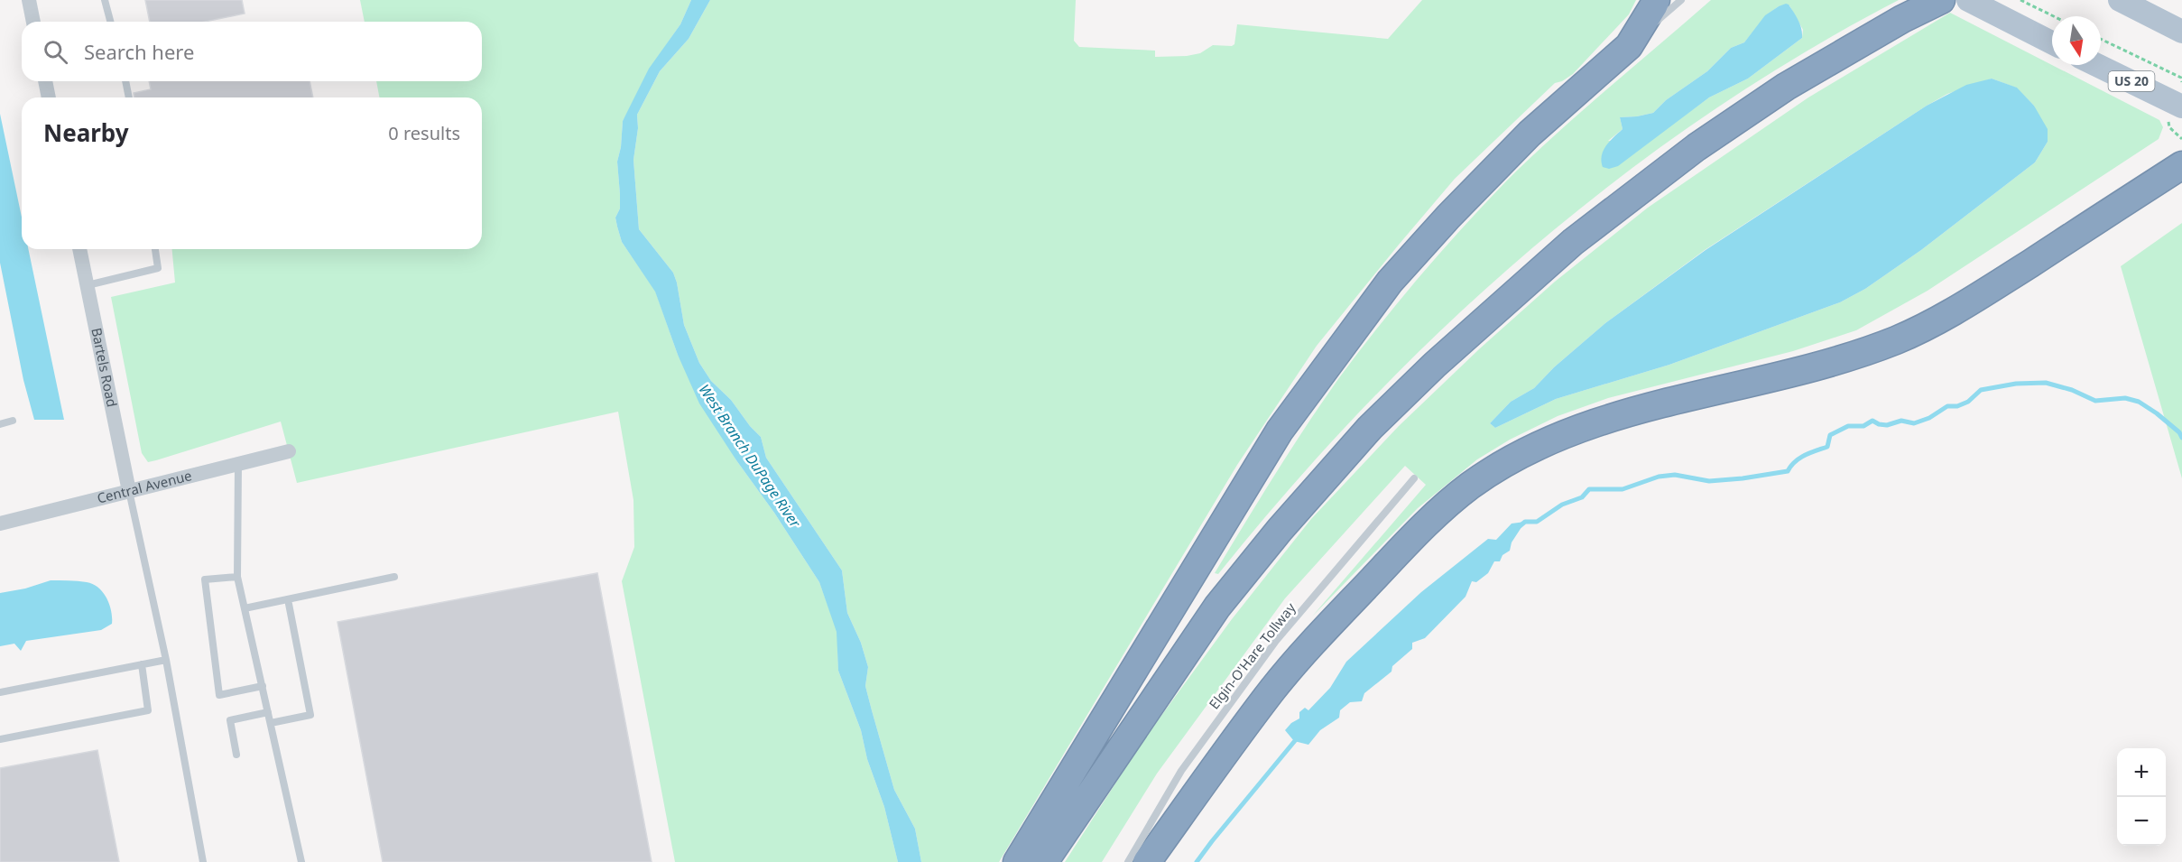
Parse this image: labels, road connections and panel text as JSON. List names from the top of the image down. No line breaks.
{"streets":{"main road":["US 20"],"street":["Bartels Road","Central Avenue"],"lane":["Elgin-O'Hare Tollway"]},"crossings":[["Bartels Road","Central Avenue"]],"water":["West Branch DuPage River"],"north":"bottom","page":{"search":"Search here","heading":["Nearby","0 results"],"map_buttons":["+","−"]}}
